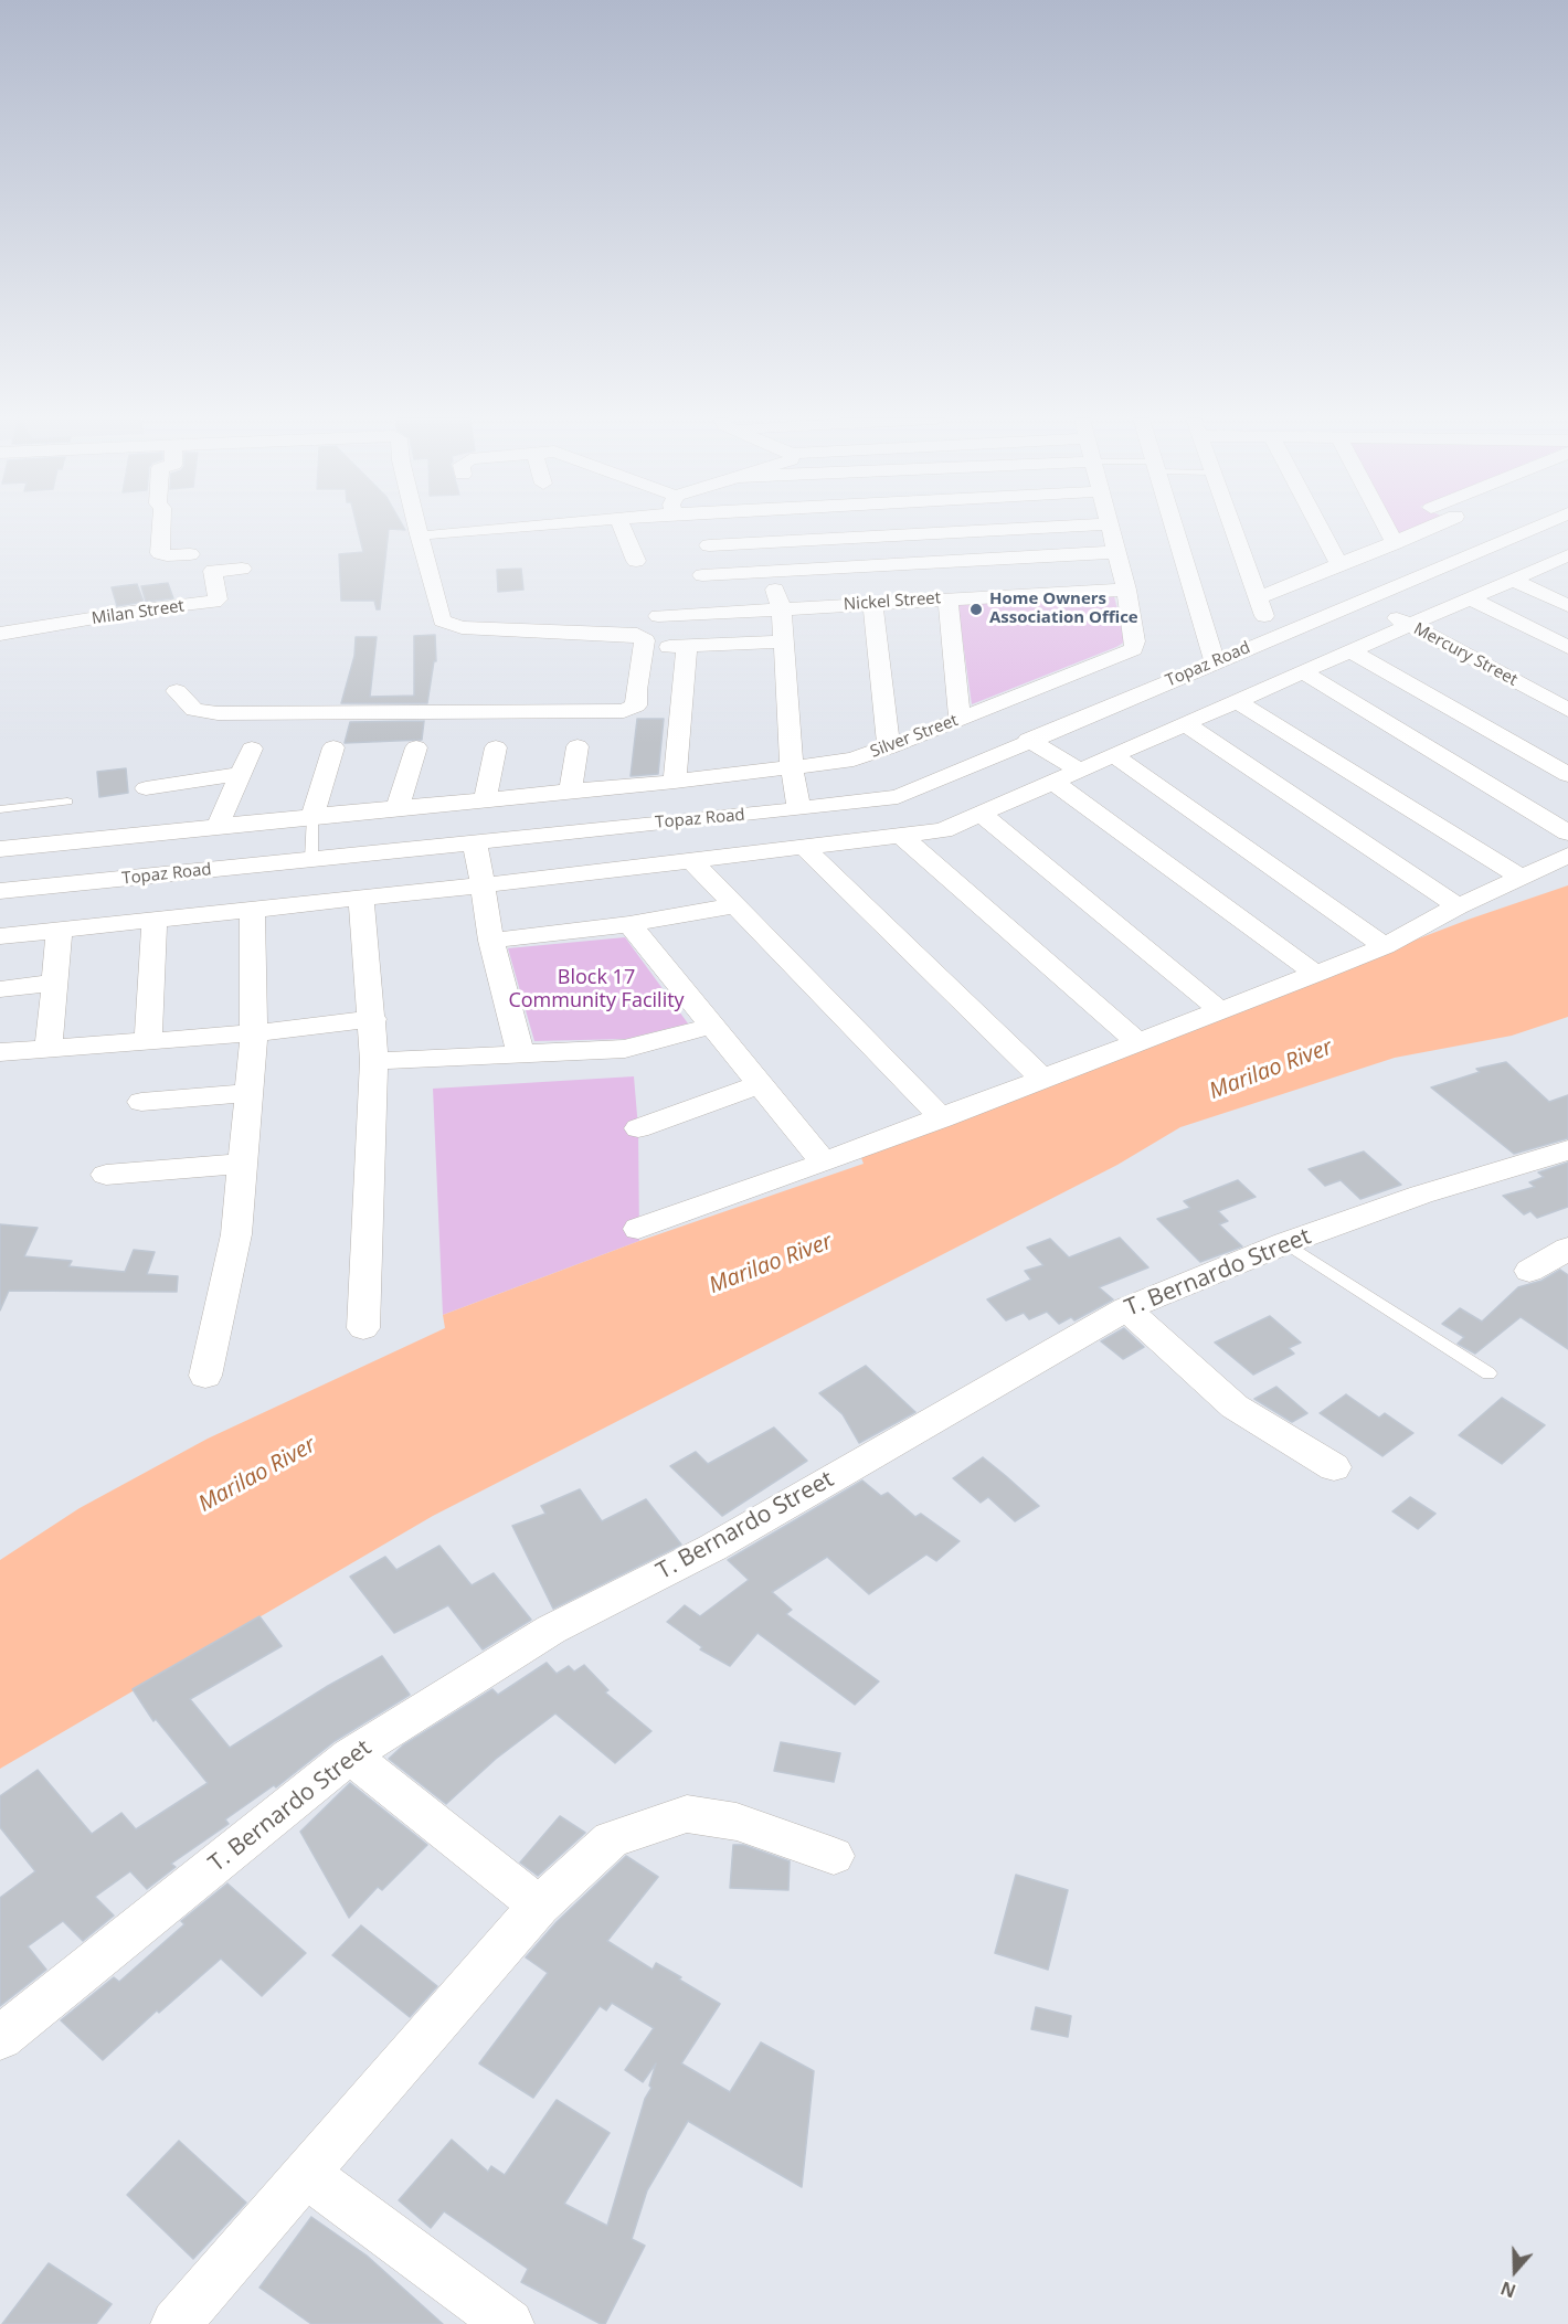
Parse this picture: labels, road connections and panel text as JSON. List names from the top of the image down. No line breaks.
{"streets":{"street":["Nickel Street","Milan Street","Mercury Street","Topaz Road","Silver Street","T. Bernardo Street"]},"crossings":[["Nickel Street","Silver Street"],["Mercury Street","Topaz Road"]],"water":["Marilao River"],"parks":["Block 17 Community Facility"],"places":["Home Owners Association Office"],"north":"bottom"}
